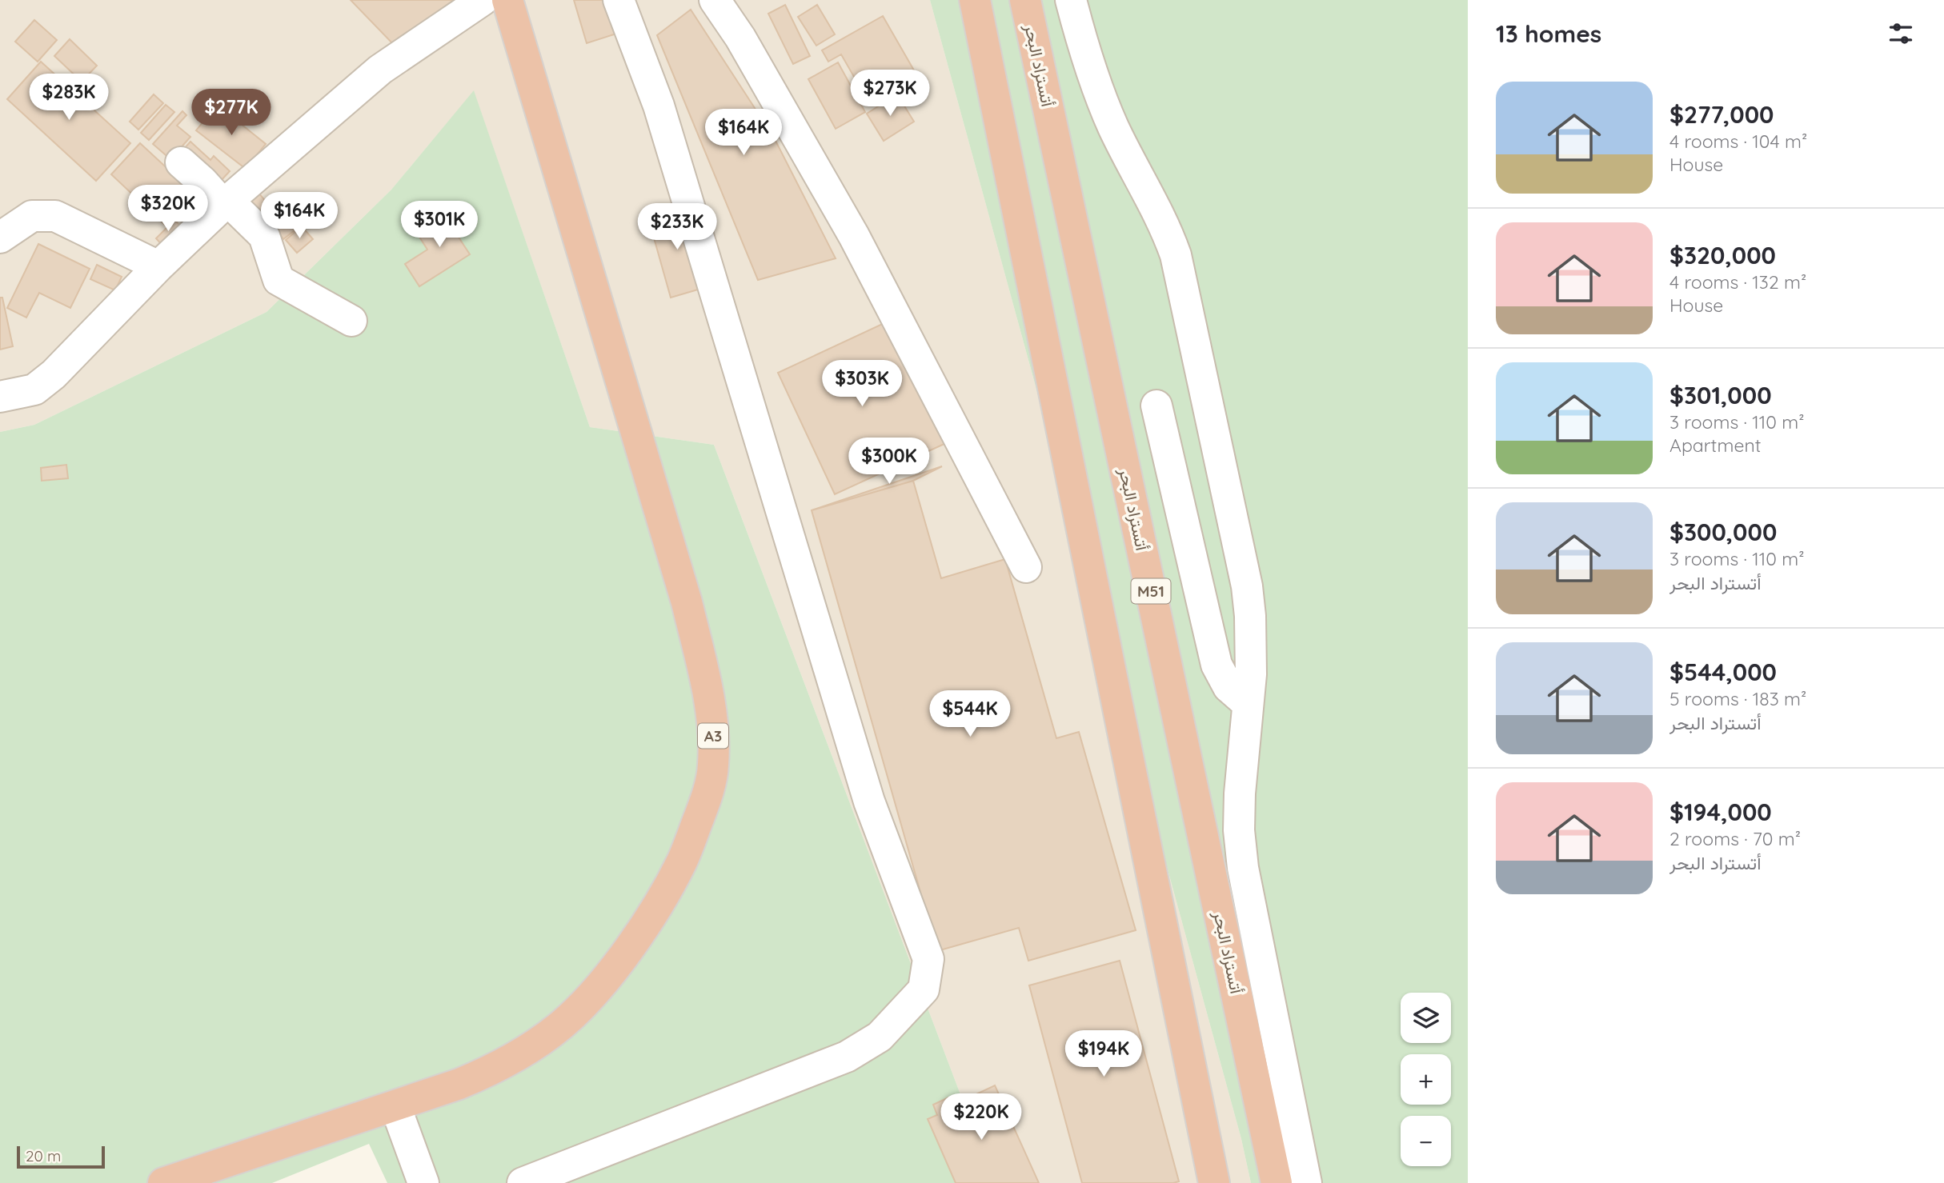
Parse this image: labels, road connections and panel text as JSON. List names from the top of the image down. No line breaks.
{"streets":{"highway":["أتستراد البحر","M51","A3"]},"scale_bar":"20 m","page":{"heading":"13 homes","list":[{"name":"$277,000","note":"4 rooms · 104 m² · House"},{"name":"$320,000","note":"4 rooms · 132 m² · House"},{"name":"$301,000","note":"3 rooms · 110 m² · Apartment"},{"name":"$300,000","note":"3 rooms · 110 m² · أتستراد البحر"},{"name":"$544,000","note":"5 rooms · 183 m² · أتستراد البحر"},{"name":"$194,000","note":"2 rooms · 70 m² · أتستراد البحر"}],"price":["$273K","$283K","$277K","$164K","$320K","$164K","$301K","$233K","$303K","$300K","$544K","$194K","$220K"],"map_buttons":["+","−"],"scale":"20 m"}}
